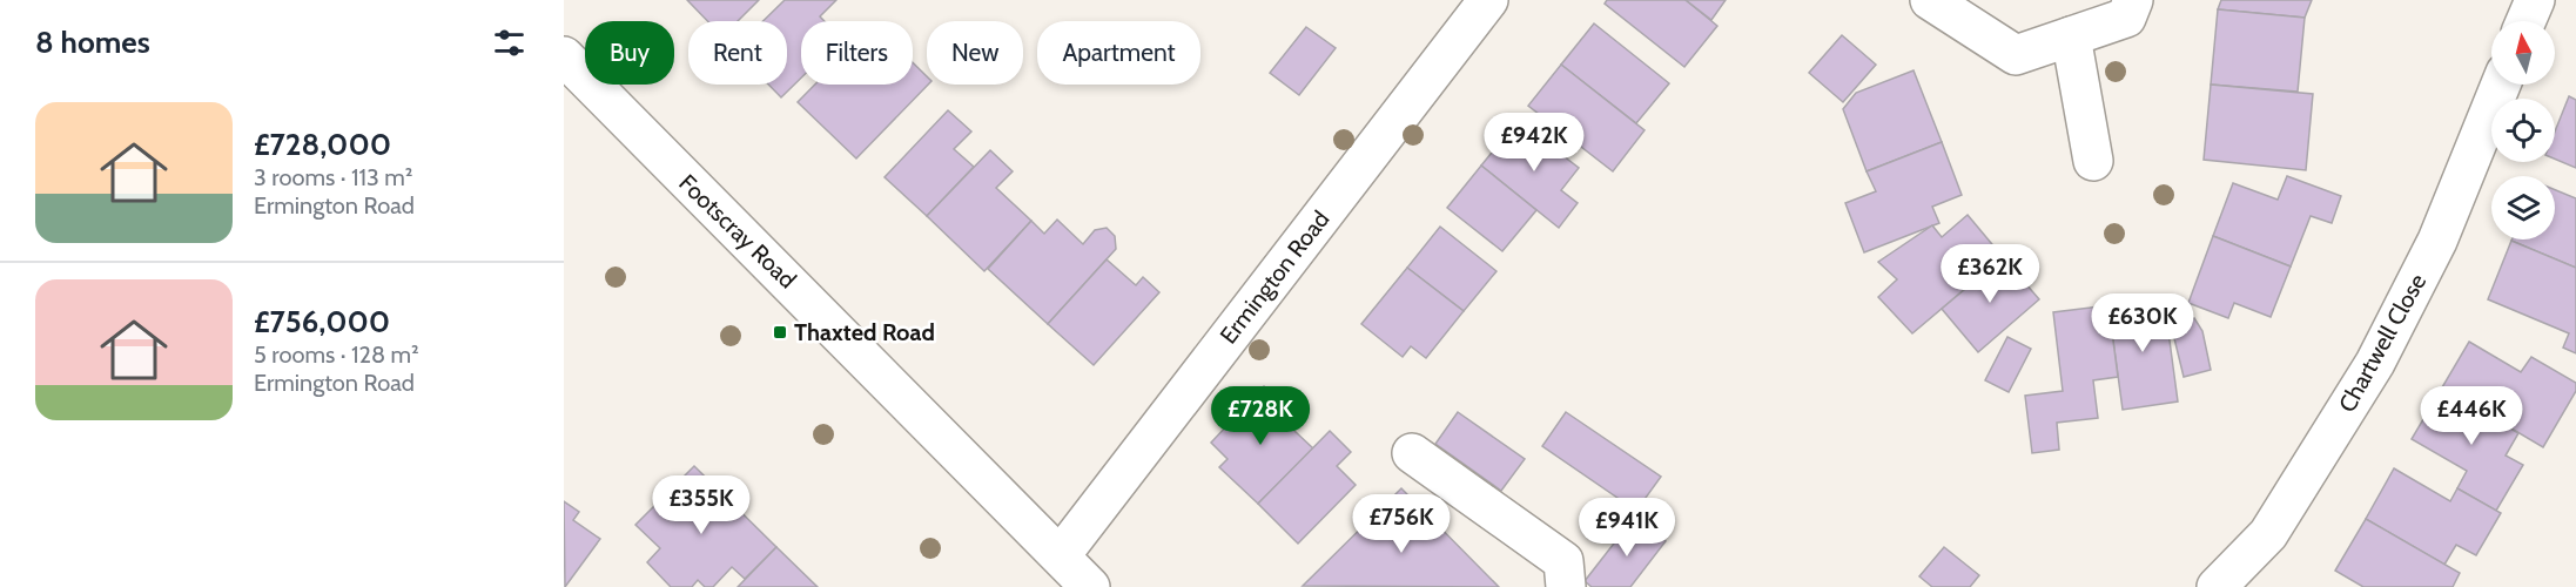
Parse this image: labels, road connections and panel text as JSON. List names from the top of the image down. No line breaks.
{"streets":{"street":["Footscray Road","Ermington Road","Chartwell Close"]},"crossings":[["Footscray Road","Ermington Road"]],"places":{"transit":["Thaxted Road"]},"north":"top","page":{"heading":"8 homes","chip":["Buy","Rent","Filters","New","Apartment"],"list":[{"name":"£728,000","note":"3 rooms · 113 m² · Ermington Road"},{"name":"£756,000","note":"5 rooms · 128 m² · Ermington Road"}],"price":["£942K","£362K","£630K","£728K","£446K","£355K","£756K","£941K"]}}
